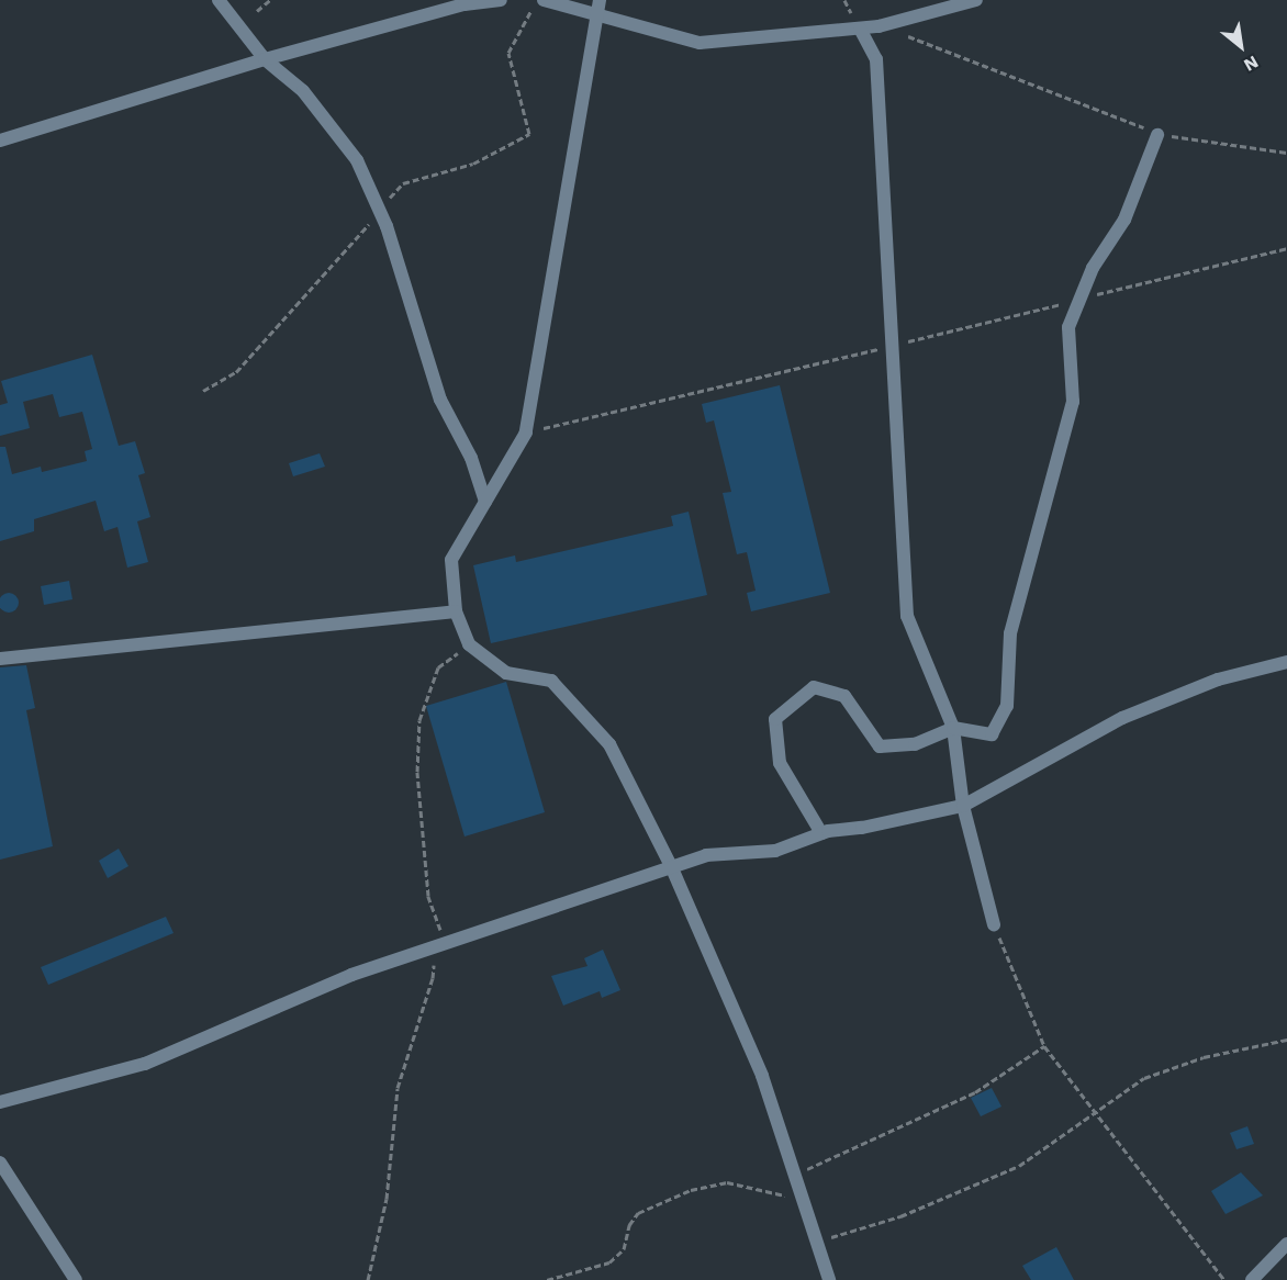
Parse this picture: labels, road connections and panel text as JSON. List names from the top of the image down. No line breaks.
{"north":"bottom right"}
